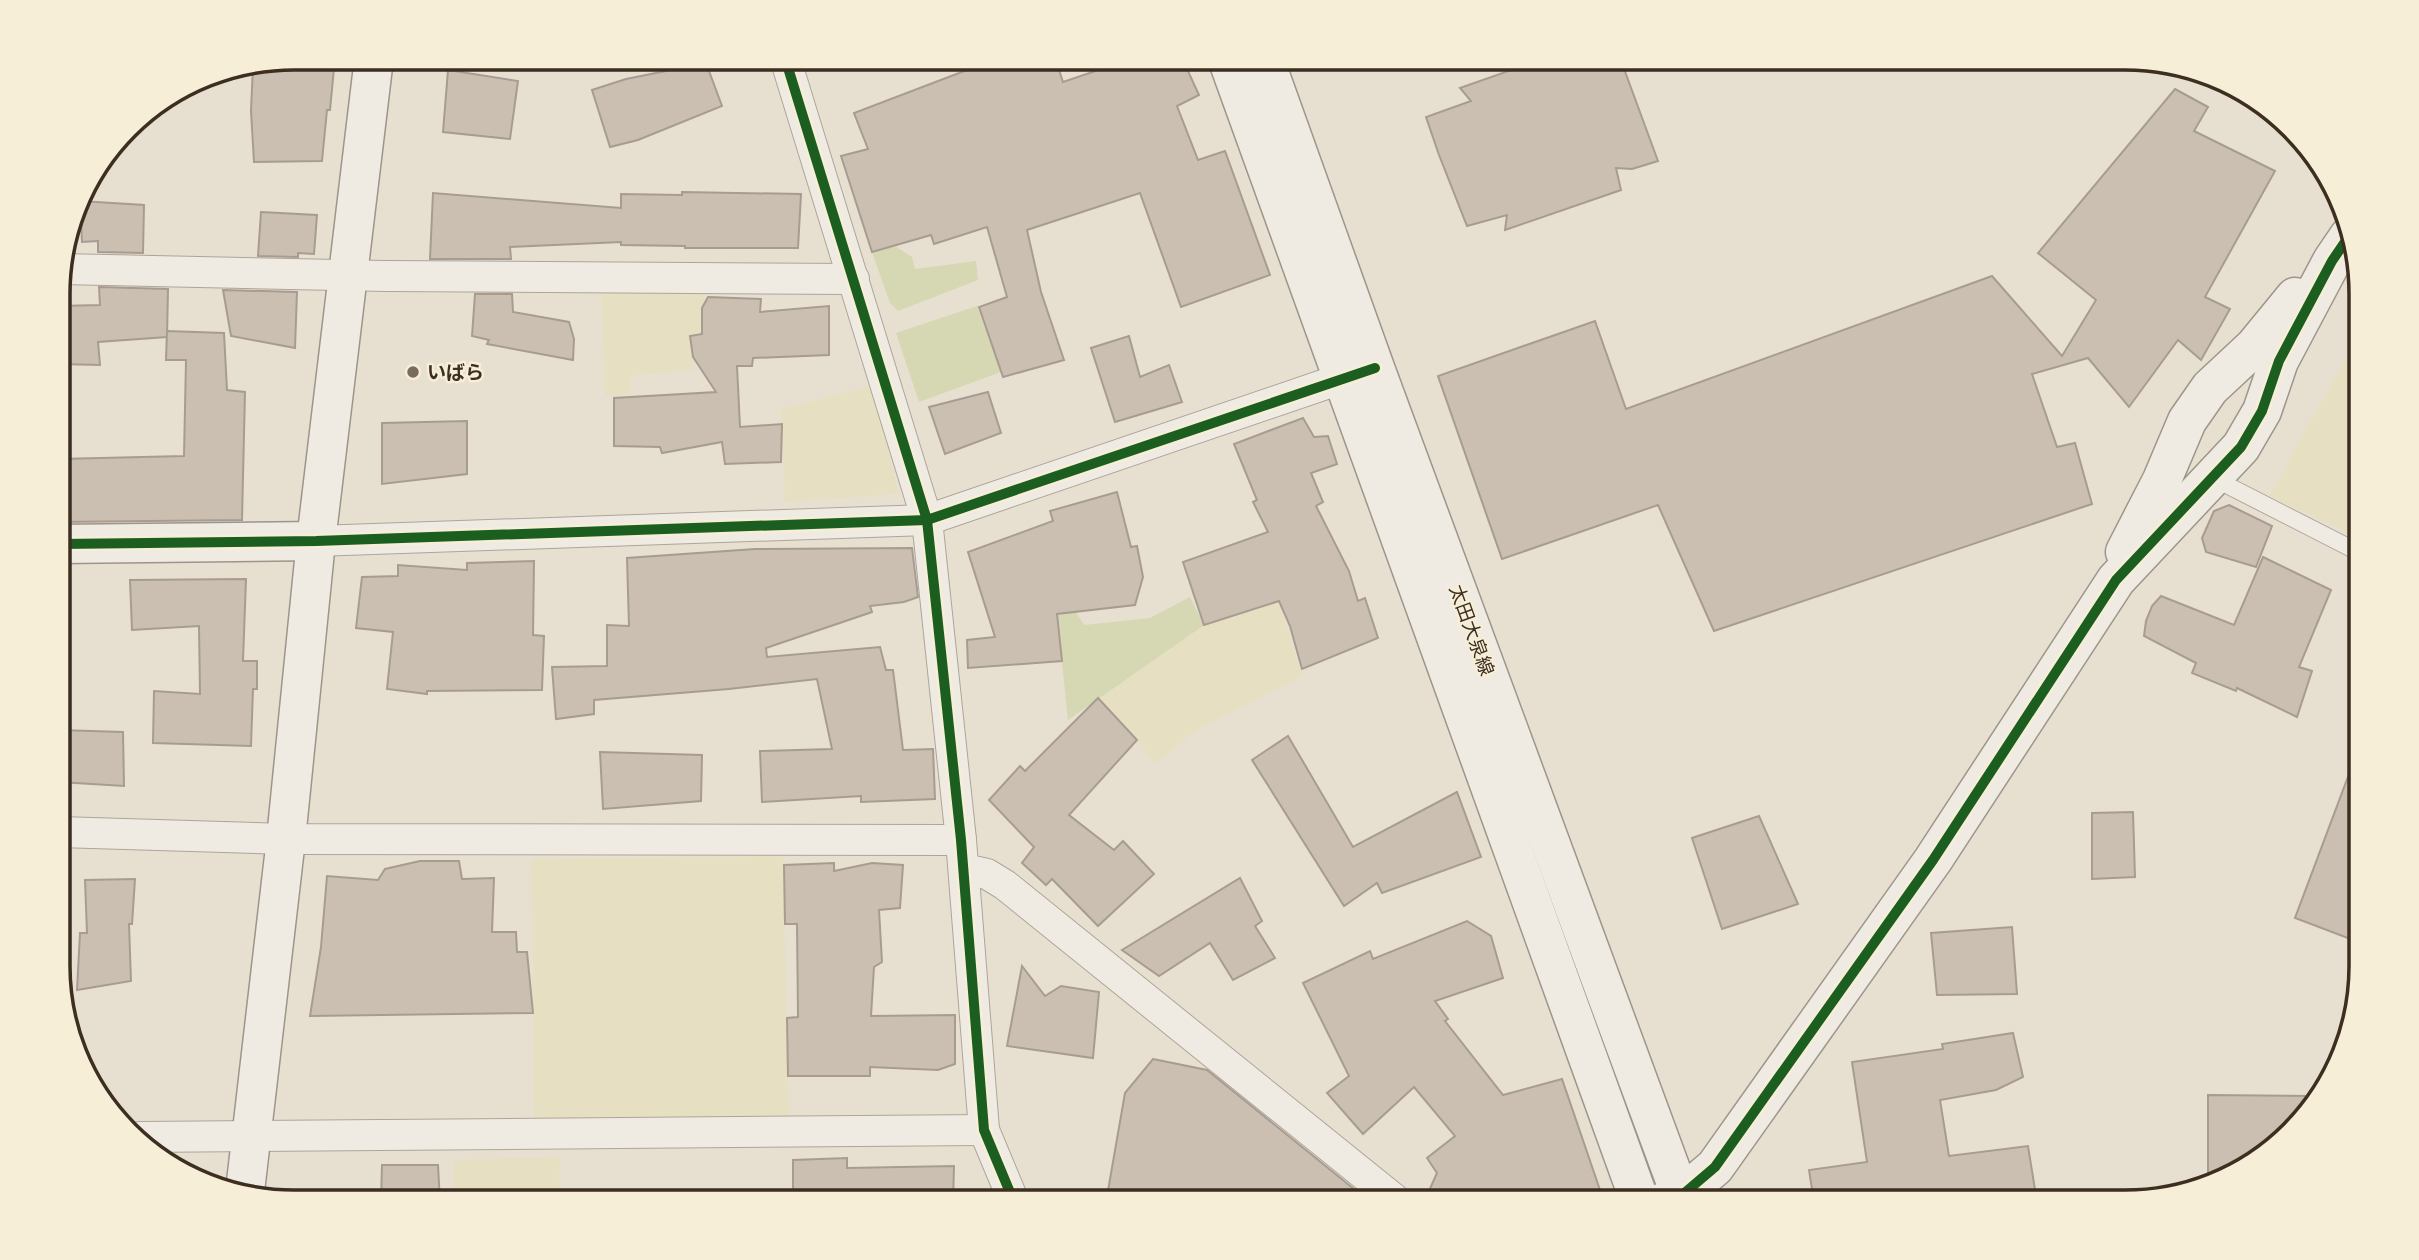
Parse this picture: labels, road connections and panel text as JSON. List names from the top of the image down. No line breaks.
{"streets":{"street":["太田大泉線"]},"places":["いばら"]}
